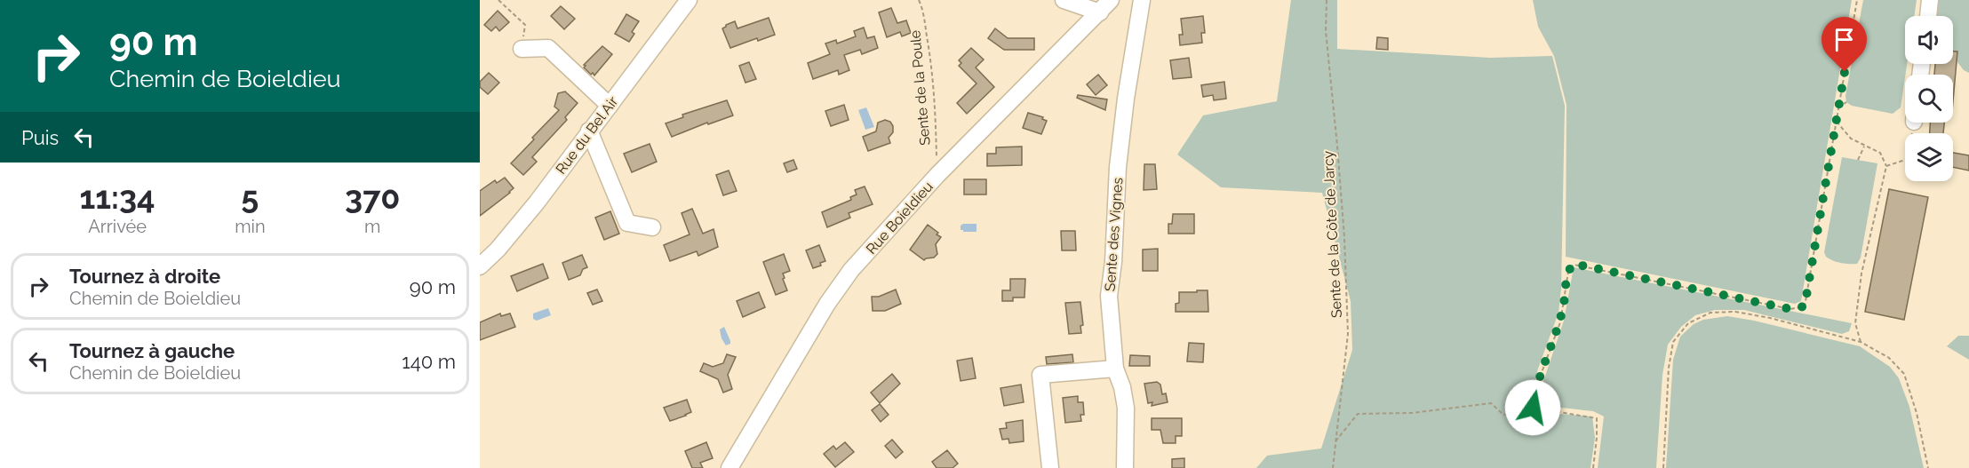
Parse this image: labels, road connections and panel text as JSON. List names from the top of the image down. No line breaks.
{"streets":{"street":["Rue du Bel Air","Rue Boieldieu","Sente des Vignes"],"path":["Sente de la Poule","Sente de la Côte de Jarcy"]},"crossings":[["Sente de la Poule","Rue Boieldieu"]],"page":{"turn":["90 m","Chemin de Boieldieu"],"then":"Puis","eta":["11:34","Arrivée","5","min","370","m"],"list":[{"name":"Tournez à droite","note":"Chemin de Boieldieu","value":"90 m"},{"name":"Tournez à gauche","note":"Chemin de Boieldieu","value":"140 m"}]}}
